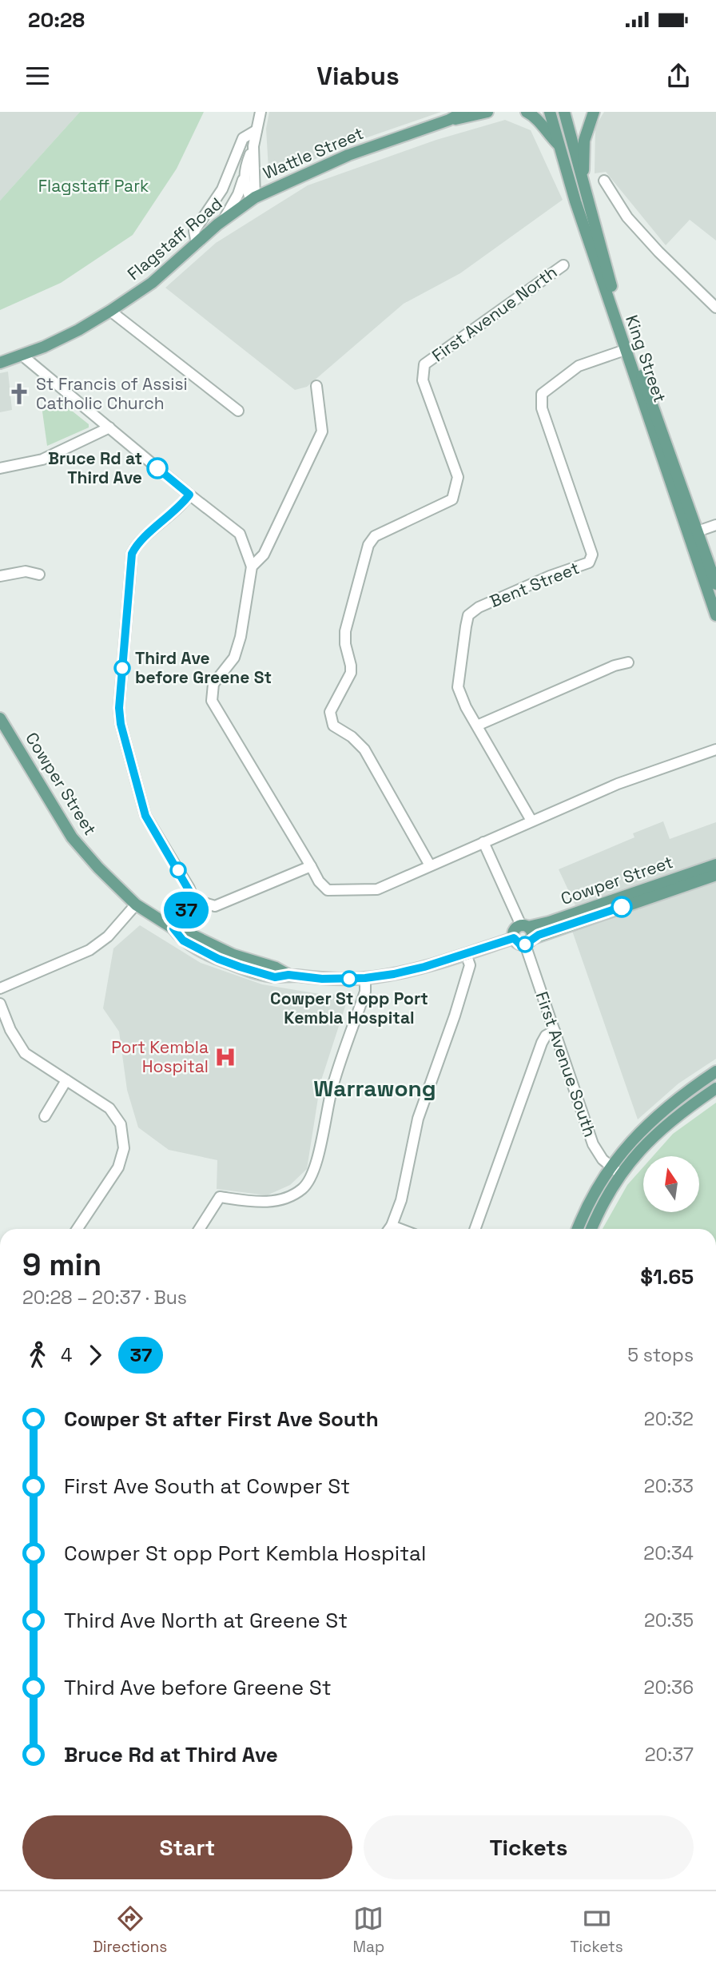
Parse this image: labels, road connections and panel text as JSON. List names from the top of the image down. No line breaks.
{"streets":{"main road":["Wattle Street","Flagstaff Road","King Street","Cowper Street"],"street":["First Avenue North","Bent Street","First Avenue South"]},"crossings":[["Wattle Street","Flagstaff Road"],["King Street","Bent Street"],["Cowper Street","First Avenue South"]],"districts":["Warrawong"],"parks":["Flagstaff Park"],"places":{"church":["St Francis of Assisi Catholic Church"],"other":["Bruce Rd at Third Ave","Third Ave before Greene St","Cowper St opp Port Kembla Hospital"],"hospital":["Port Kembla Hospital"]},"lines":["bus line 37"],"north":"top","page":{"status":"20:28","header":"Viabus","on_map":"37","heading":["9 min","20:28 – 20:37 · Bus","$1.65"],"legs":["4","37","5 stops"],"list":[{"name":"Cowper St after First Ave South","value":"20:32"},{"name":"First Ave South at Cowper St","value":"20:33"},{"name":"Cowper St opp Port Kembla Hospital","value":"20:34"},{"name":"Third Ave North at Greene St","value":"20:35"},{"name":"Third Ave before Greene St","value":"20:36"},{"name":"Bruce Rd at Third Ave","value":"20:37"}],"buttons":["Start","Tickets"],"tabs":["Directions","Map","Tickets"]}}
